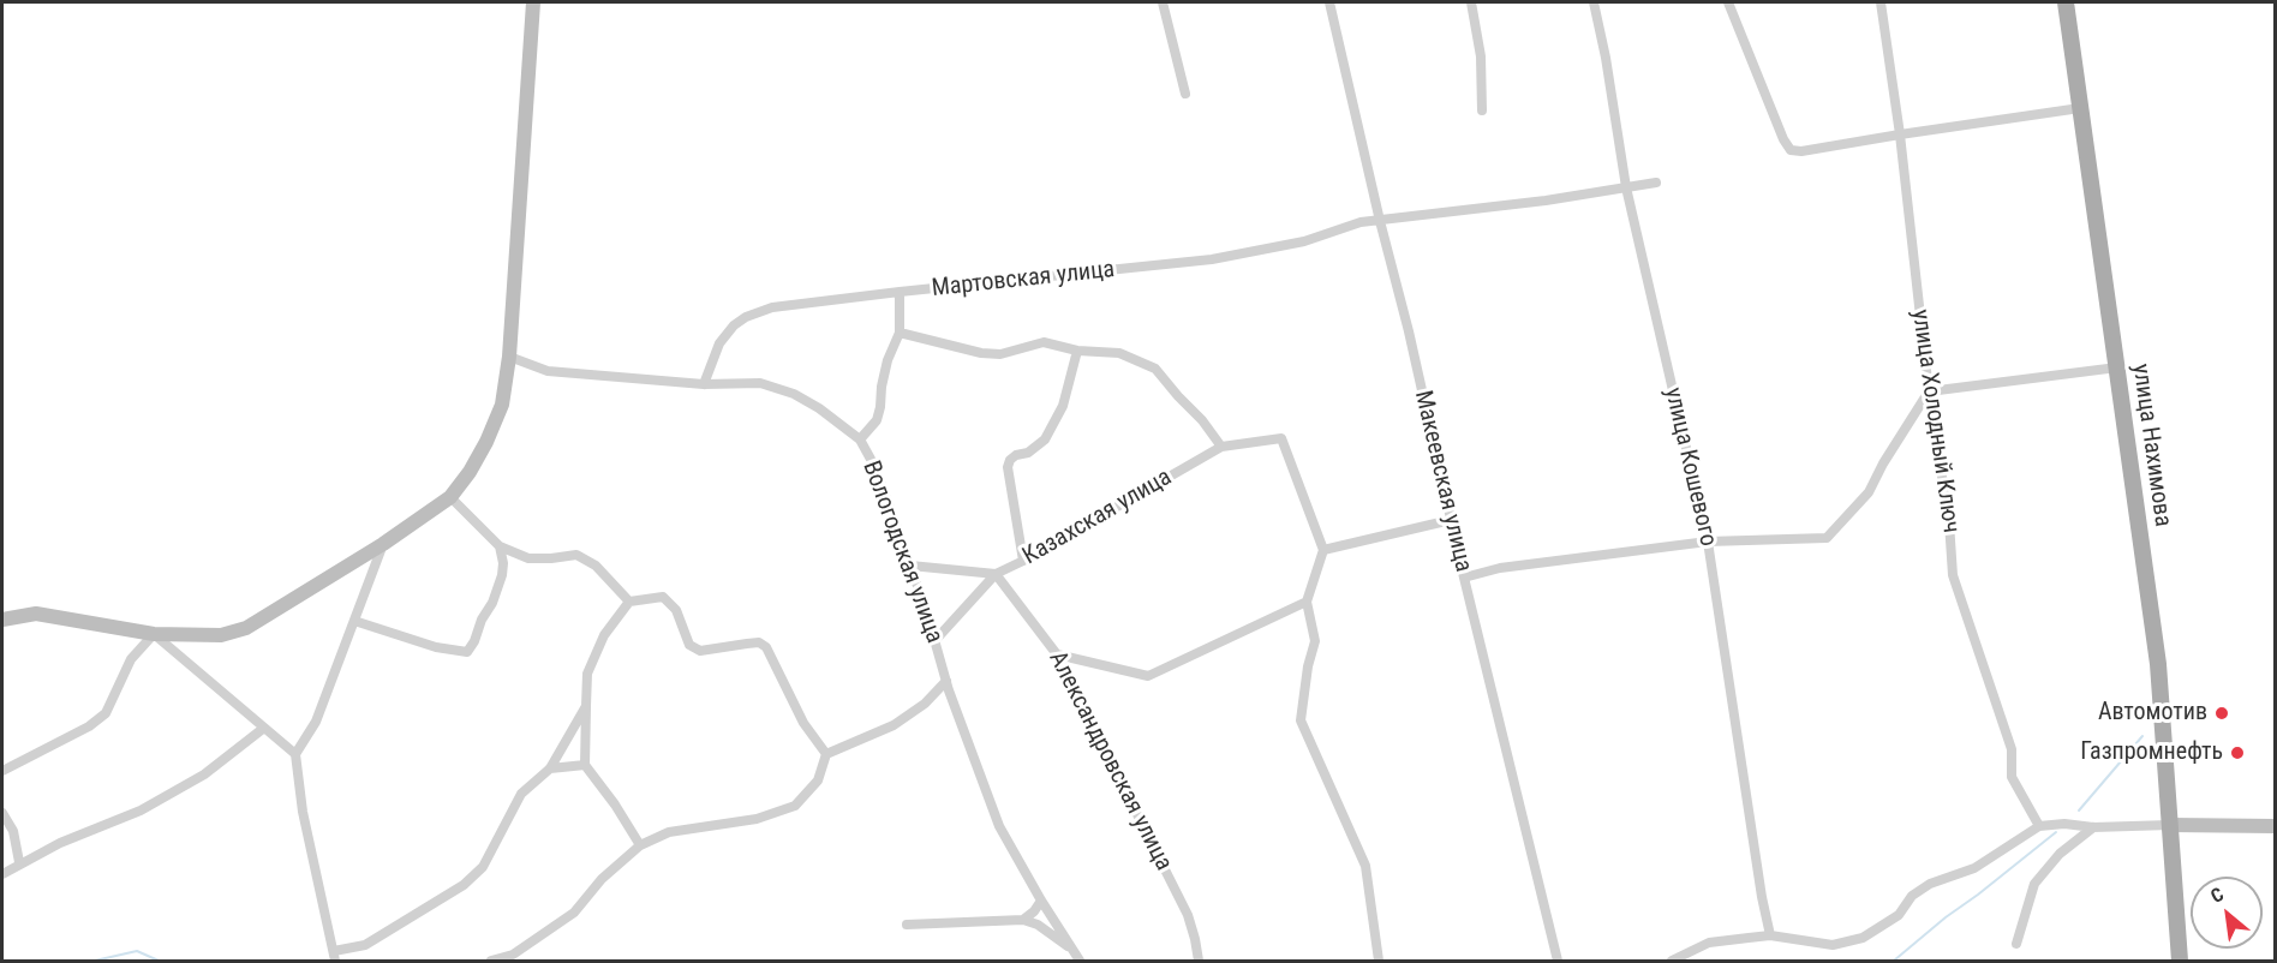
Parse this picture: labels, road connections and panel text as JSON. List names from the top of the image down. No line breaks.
{"streets":{"main road":["улица Нахимова"],"street":["Мартовская улица","улица Холодный Ключ","улица Кошевого","Макеевская улица","Казахская улица","Вологодская улица","Александровская улица"]},"crossings":[["Мартовская улица","улица Кошевого"],["Мартовская улица","Макеевская улица"],["Мартовская улица","Вологодская улица"],["Казахская улица","Вологодская улица"],["Казахская улица","Александровская улица"]],"places":["Автомотив","Газпромнефть"],"north":"top left"}
